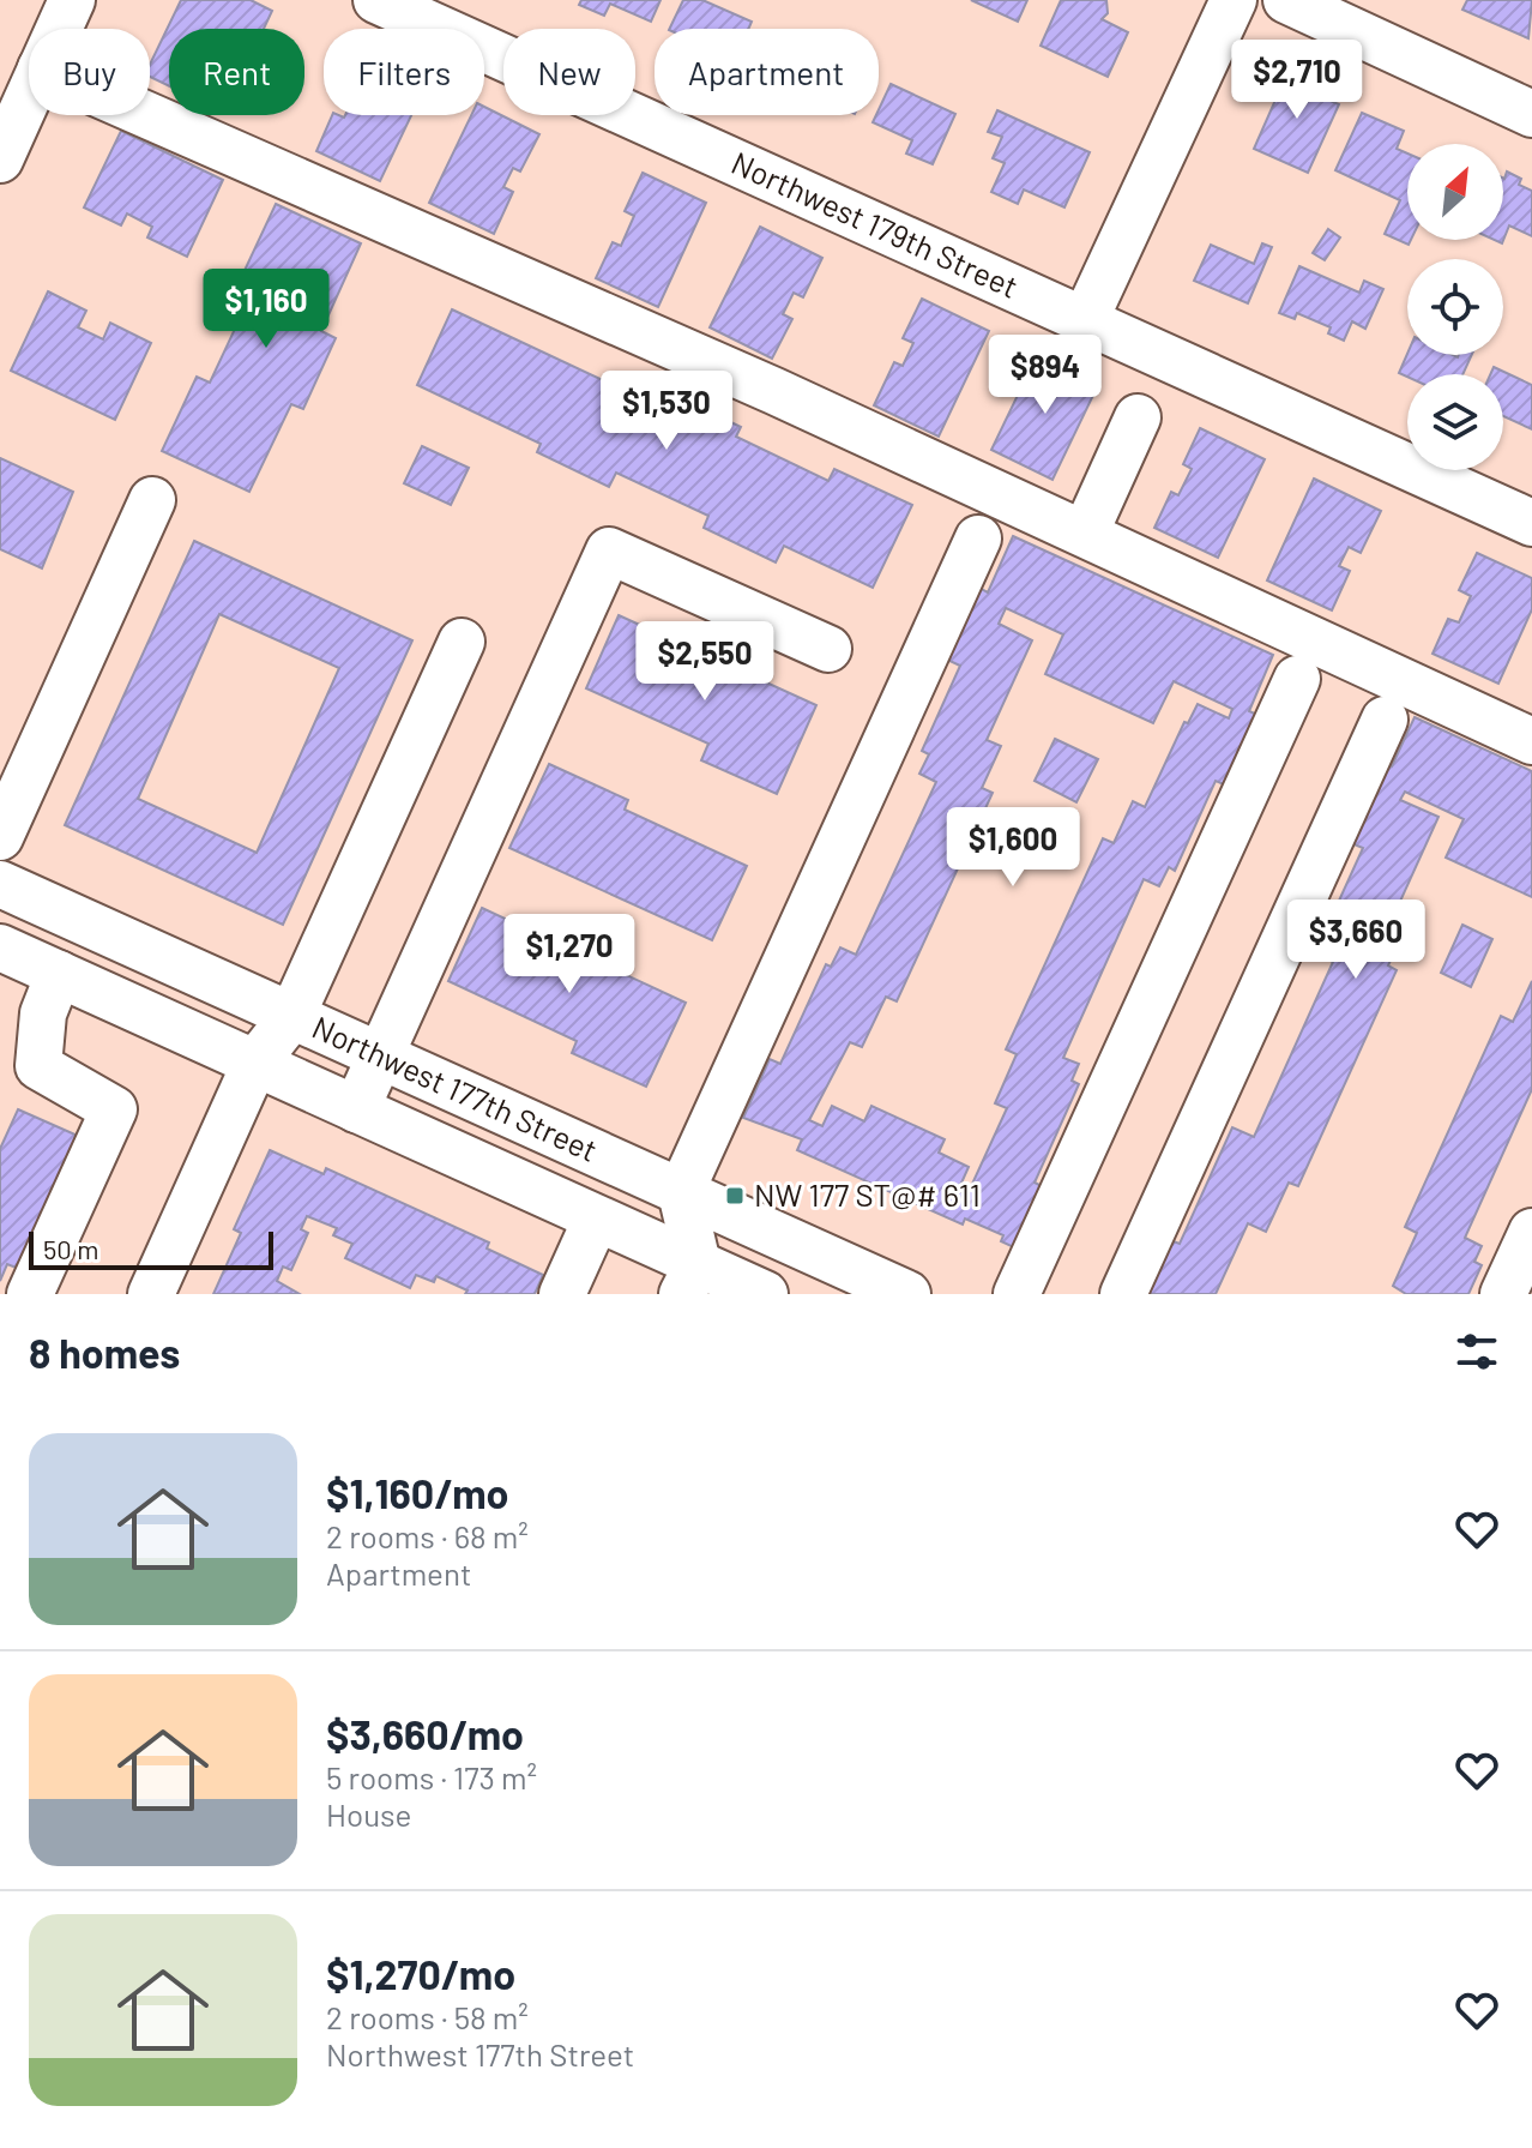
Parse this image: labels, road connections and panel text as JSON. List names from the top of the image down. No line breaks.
{"streets":{"street":["Northwest 179th Street","Northwest 177th Street"]},"places":{"transit":["NW 177 ST@# 611"]},"scale_bar":"50 m","north":"top right","page":{"chip":["Buy","Rent","Filters","New","Apartment"],"price":["$2,710","$1,160","$894","$1,530","$2,550","$1,600","$3,660","$1,270"],"scale":"50 m","heading":"8 homes","list":[{"name":"$1,160/mo","note":"2 rooms · 68 m² · Apartment"},{"name":"$3,660/mo","note":"5 rooms · 173 m² · House"},{"name":"$1,270/mo","note":"2 rooms · 58 m² · Northwest 177th Street"}]}}
